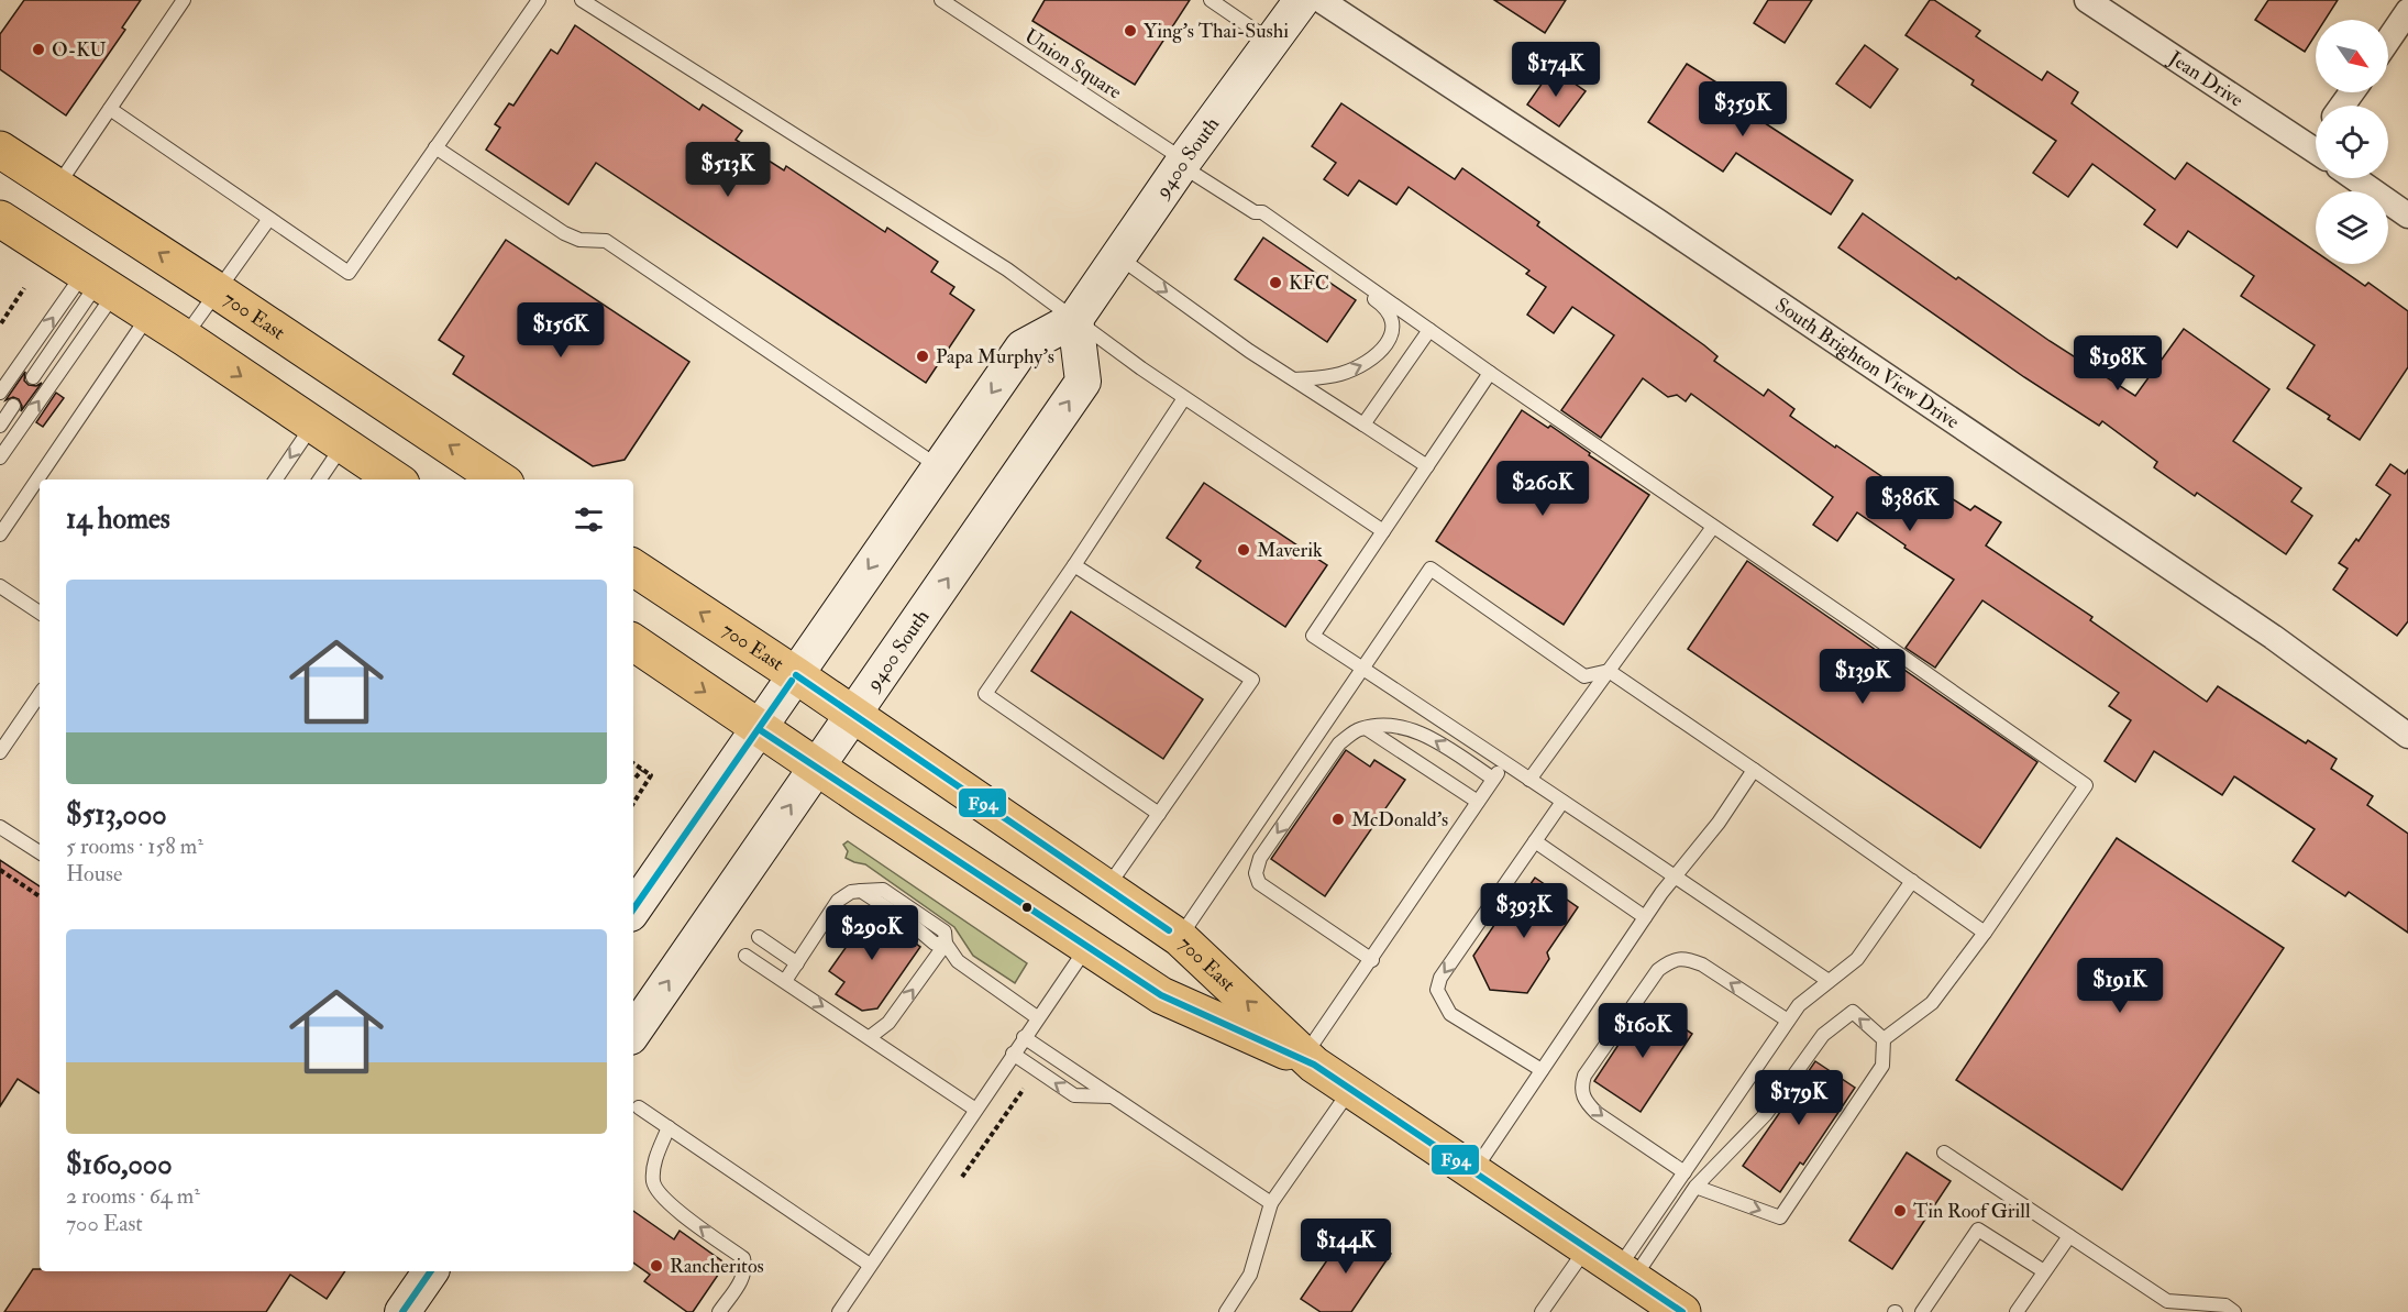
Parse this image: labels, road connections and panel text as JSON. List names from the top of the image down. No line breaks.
{"streets":{"main road":["700 East"],"street":["Jean Drive","9400 South","South Brighton View Drive"],"lane":["Union Square"]},"crossings":[["Union Square","9400 South"],["9400 South","700 East"]],"places":["Ying's Thai-Sushi","O-KU","KFC","Papa Murphy's","Maverik","McDonald's","Tin Roof Grill","Rancheritos"],"lines":["transit line F94"],"north":"bottom right","page":{"price":["$174K","$359K","$513K","$156K","$198K","$260K","$386K","$139K","$393K","$290K","$191K","$160K","$179K","$144K"],"heading":"14 homes","list":[{"name":"$513,000","note":"5 rooms · 158 m² · House"},{"name":"$160,000","note":"2 rooms · 64 m² · 700 East"}]}}
